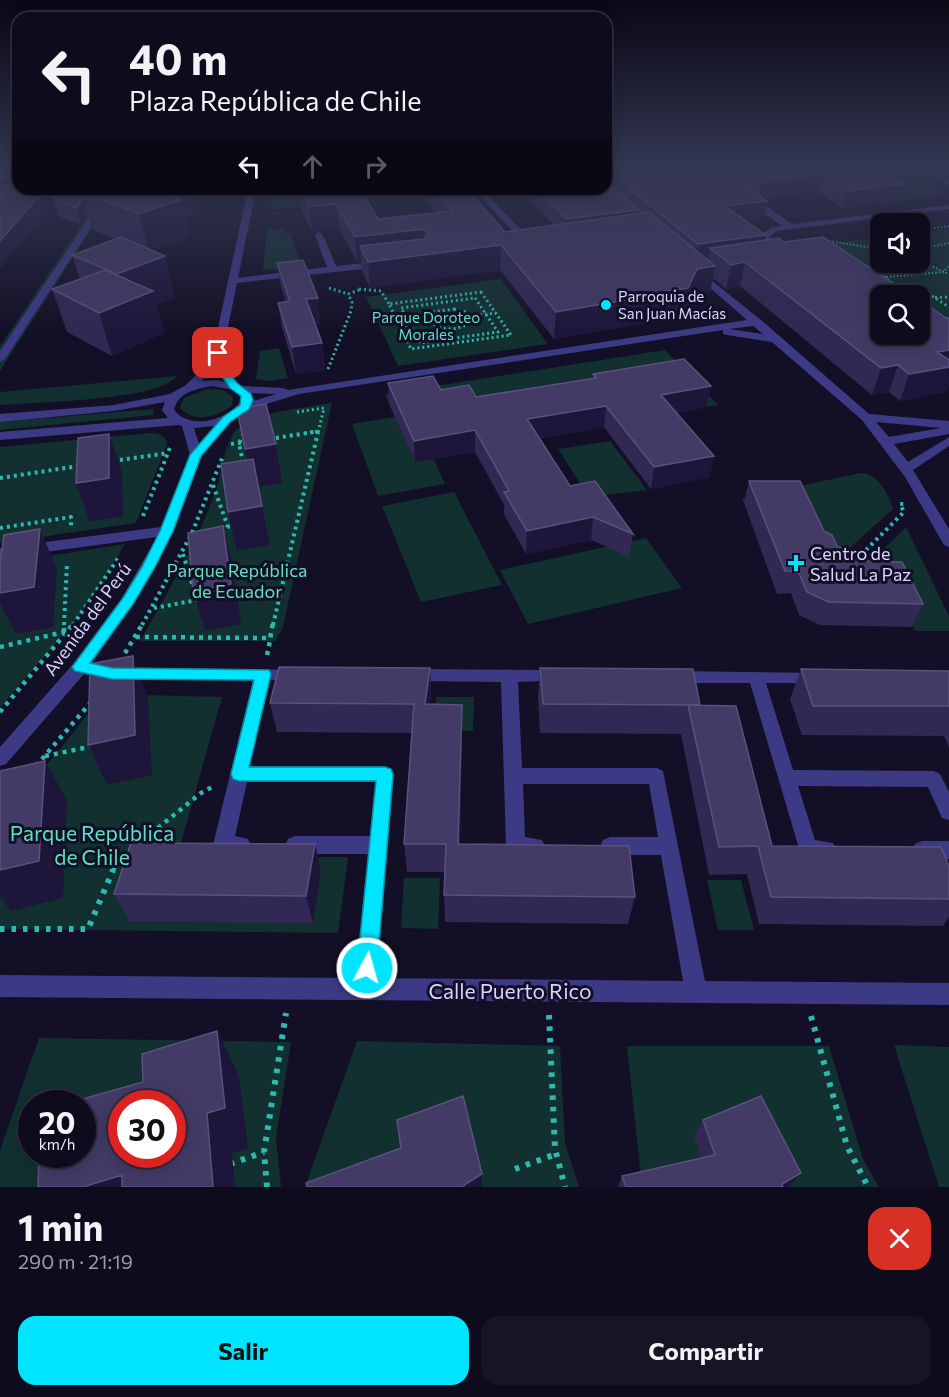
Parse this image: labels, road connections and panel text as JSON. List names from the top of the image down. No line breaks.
{"streets":{"street":["Avenida del Perú","Calle Puerto Rico"]},"parks":["Parque Doroteo Morales","Parque República de Ecuador","Parque República de Chile"],"places":{"other":["Parroquia de San Juan Macías"],"health":["Centro de Salud La Paz"]},"page":{"turn":["40 m","Plaza República de Chile"],"speed":"20 km/h","limit":"30","heading":["1 min","290 m · 21:19"],"buttons":["Salir","Compartir"]}}
